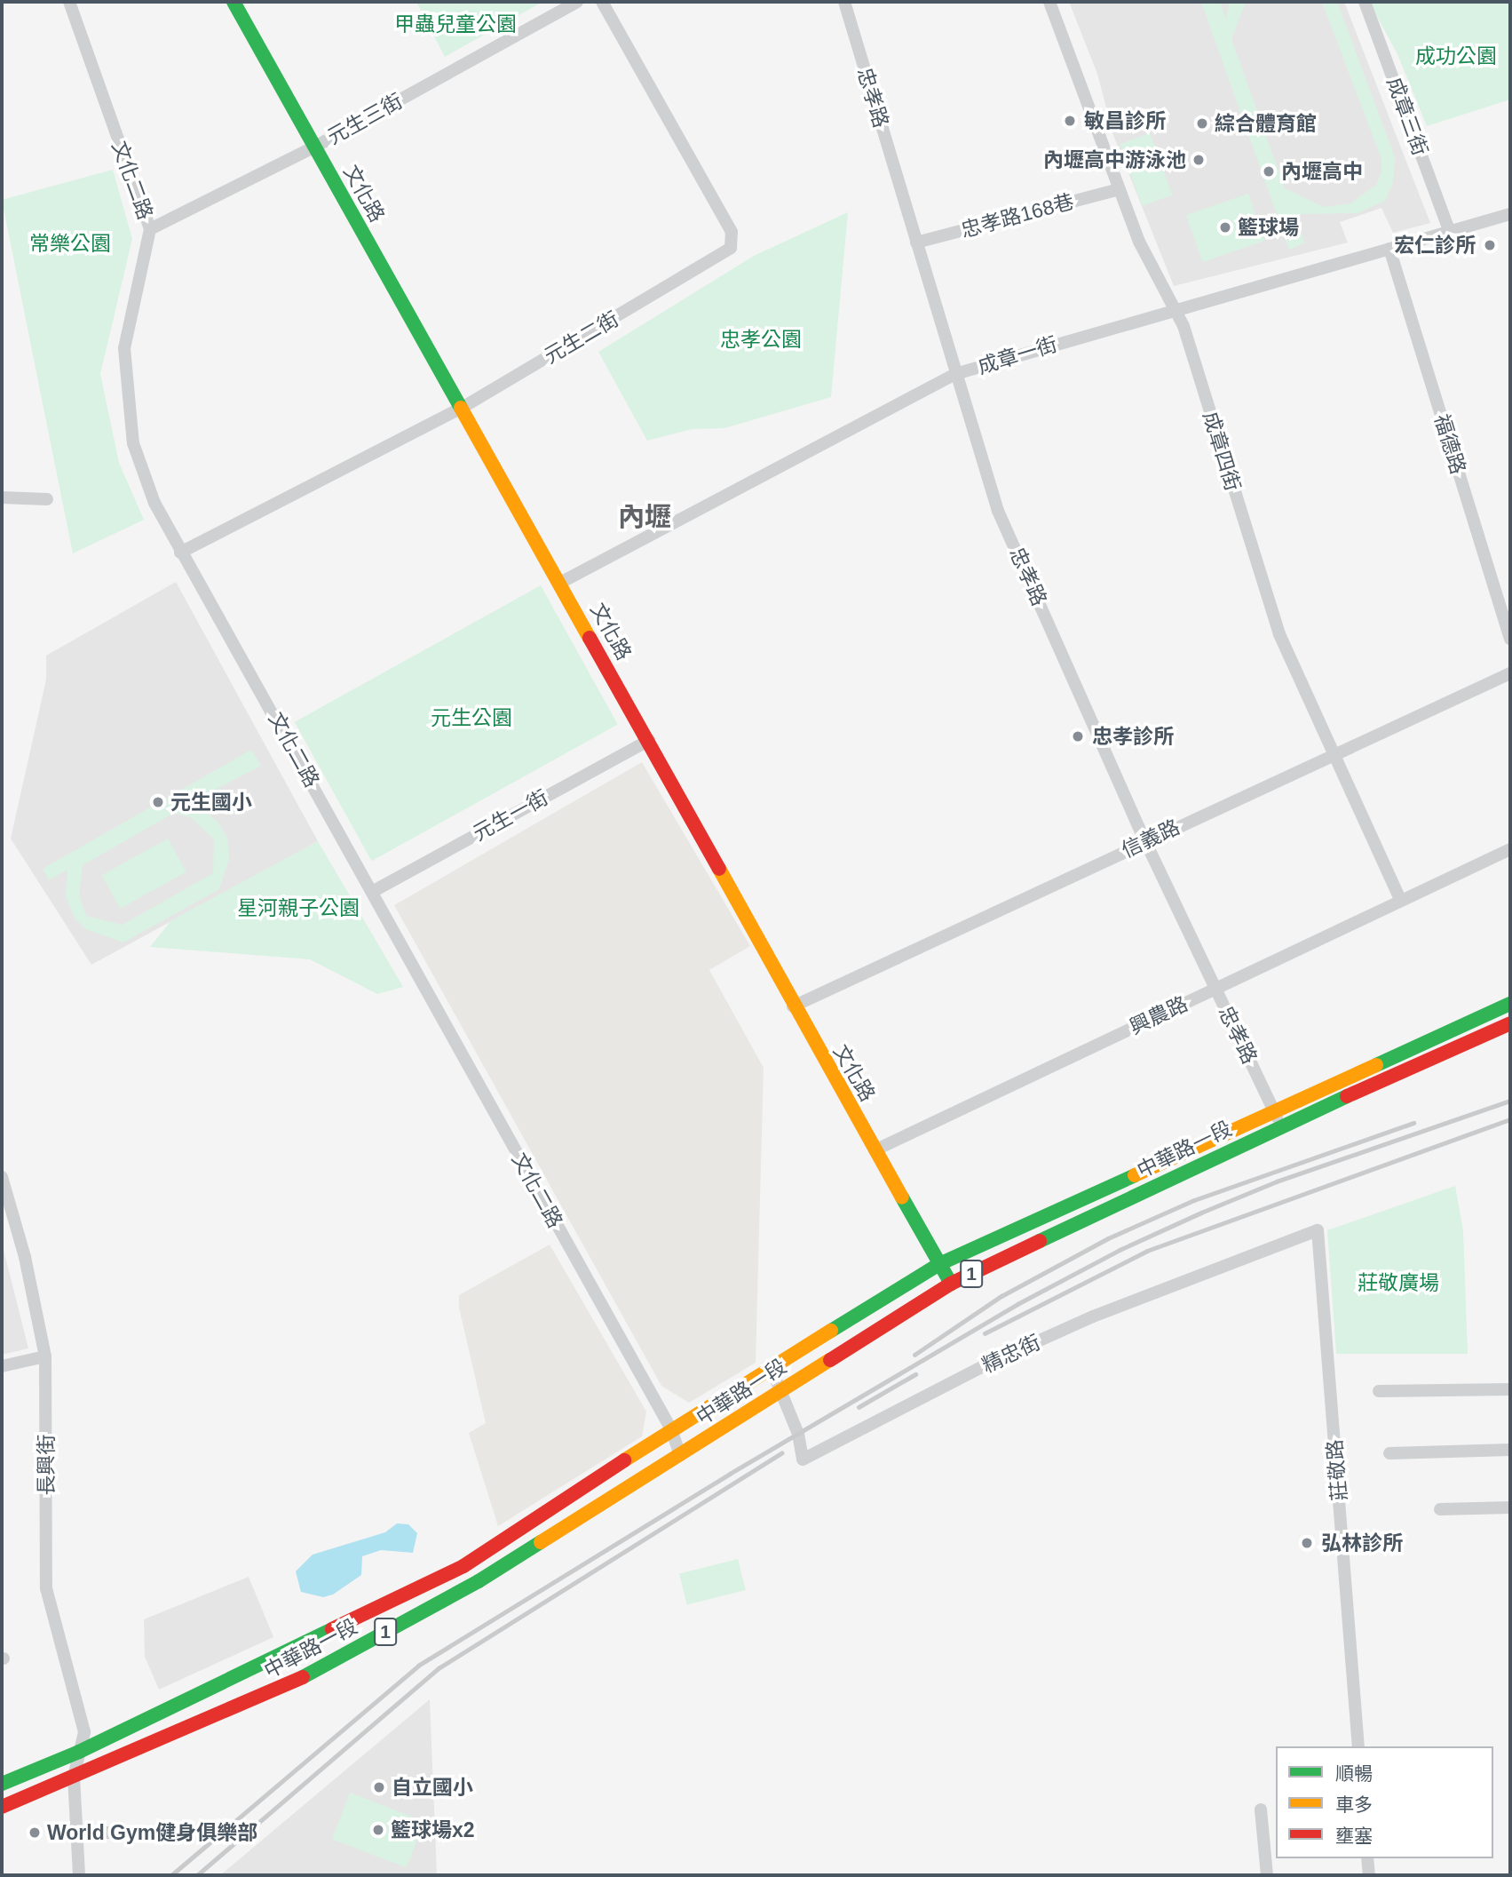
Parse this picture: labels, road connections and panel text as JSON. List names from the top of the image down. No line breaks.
{"streets":{"main road":["文化路","中華路一段","1"],"street":["忠孝路","成章三街","元生三街","文化二路","忠孝路168巷","元生二街","成章一街","福德路","成章四街","元生一街","信義路","興農路","精忠街","長興街","莊敬路"]},"crossings":[["忠孝路","忠孝路168巷"],["忠孝路","成章一街"],["忠孝路","信義路"],["忠孝路","興農路"],["忠孝路","中華路一段"],["成章三街","成章一街"],["元生三街","文化二路"],["元生三街","文化路"],["文化二路","元生二街"],["文化二路","元生一街"],["文化二路","中華路一段"],["文化路","元生二街"],["文化路","成章一街"],["文化路","元生一街"],["文化路","信義路"],["文化路","興農路"],["文化路","中華路一段"],["忠孝路168巷","成章四街"],["成章一街","福德路"],["成章一街","成章四街"],["成章四街","信義路"],["成章四街","興農路"],["中華路一段","精忠街"],["中華路一段","長興街"],["精忠街","莊敬路"]],"districts":["內壢"],"parks":["甲蟲兒童公園","成功公園","常樂公園","忠孝公園","元生公園","星河親子公園","莊敬廣場"],"places":["敏昌診所","綜合體育館","內壢高中游泳池","內壢高中","籃球場","宏仁診所","忠孝診所","元生國小","弘林診所","自立國小","籃球場x2","World Gym健身俱樂部"],"legend":["順暢","車多","壅塞"]}
